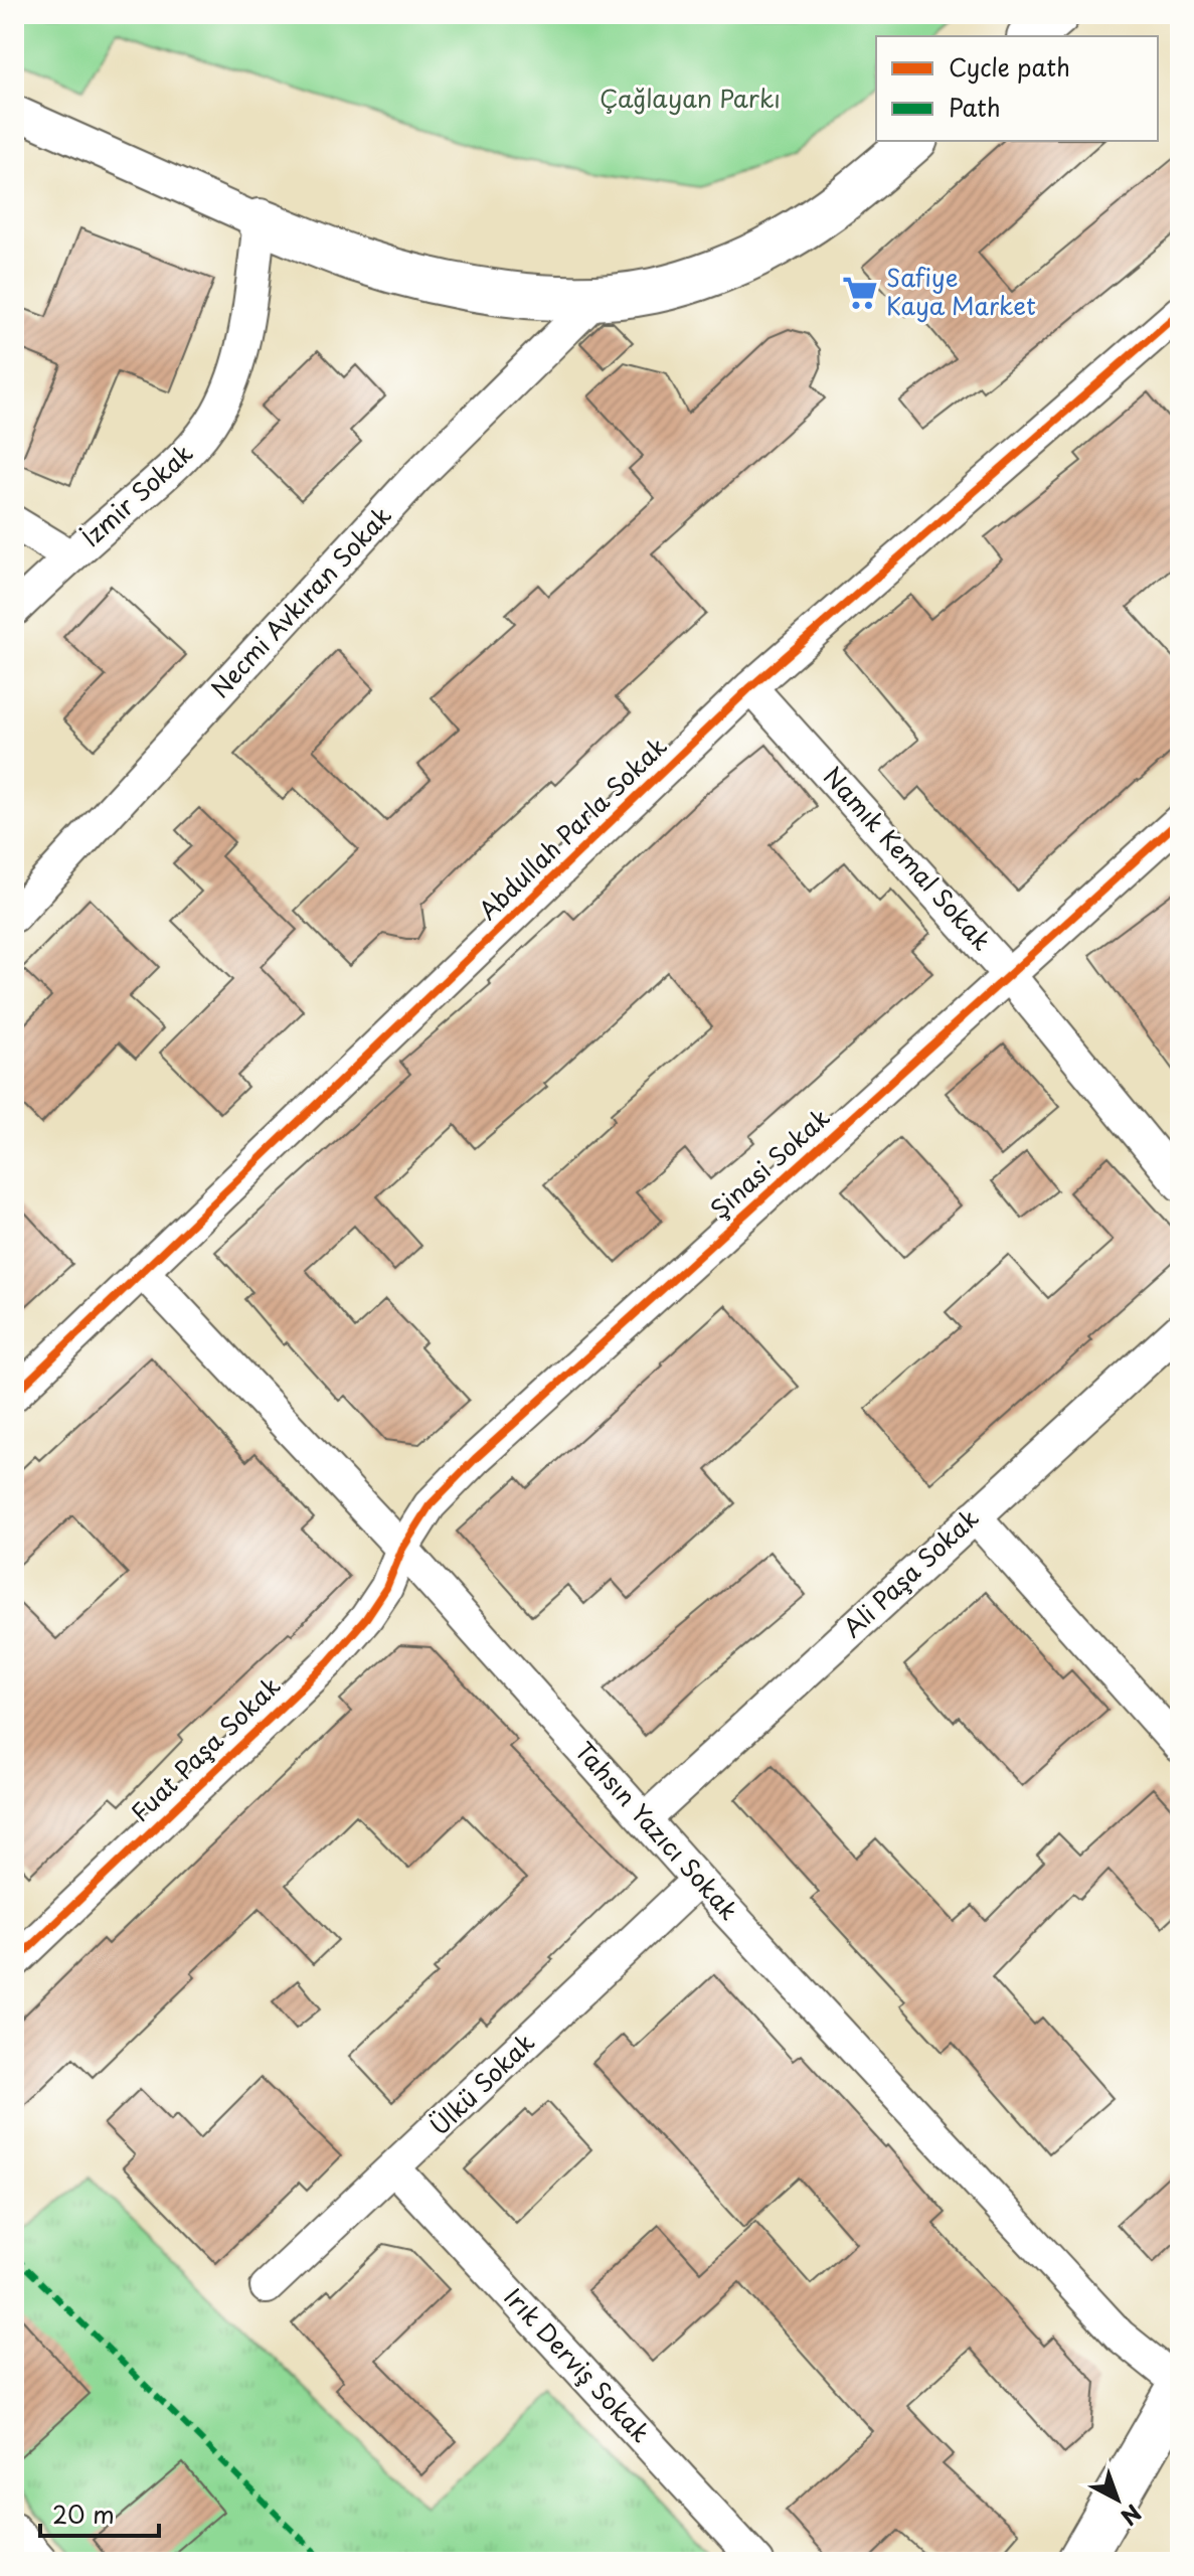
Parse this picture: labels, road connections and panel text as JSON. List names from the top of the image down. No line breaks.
{"streets":{"street":["İzmir Sokak","Necmi Avkıran Sokak","Abdullah Parla Sokak","Namık Kemal Sokak","Şinasi Sokak","Ali Paşa Sokak","Fuat Paşa Sokak","Tahsın Yazıcı Sokak","Ülkü Sokak","Irık Derviş Sokak"]},"crossings":[["Abdullah Parla Sokak","Namık Kemal Sokak"],["Abdullah Parla Sokak","Tahsın Yazıcı Sokak"],["Namık Kemal Sokak","Şinasi Sokak"],["Şinasi Sokak","Fuat Paşa Sokak"],["Şinasi Sokak","Tahsın Yazıcı Sokak"],["Ali Paşa Sokak","Tahsın Yazıcı Sokak"],["Fuat Paşa Sokak","Tahsın Yazıcı Sokak"],["Tahsın Yazıcı Sokak","Ülkü Sokak"],["Ülkü Sokak","Irık Derviş Sokak"]],"parks":["Çağlayan Parkı"],"places":{"supermarket":["Safiye Kaya Market"]},"legend":["Cycle path","Path"],"scale_bar":"20 m","north":"bottom right"}
